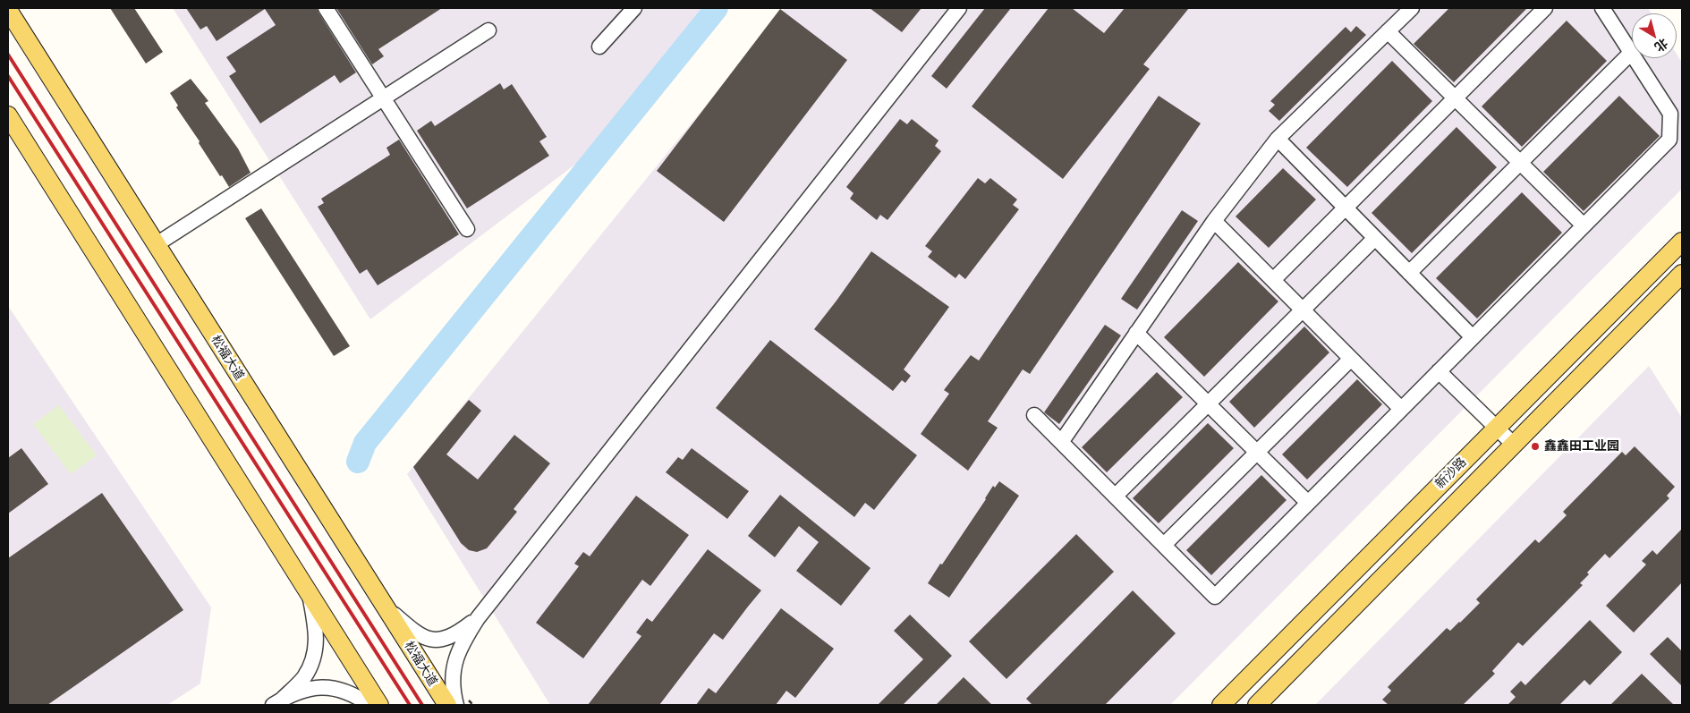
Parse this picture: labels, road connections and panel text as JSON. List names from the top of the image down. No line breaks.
{"streets":{"main road":["松福大道","新沙路"]},"places":["鑫鑫田工业园"],"north":"bottom right"}
